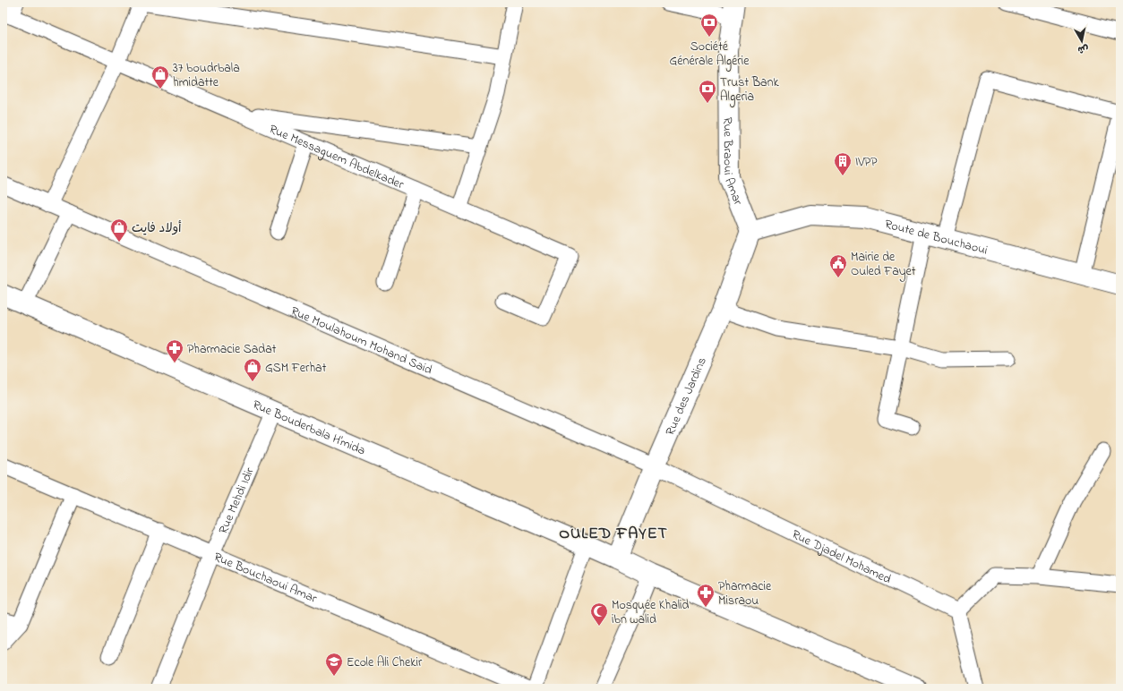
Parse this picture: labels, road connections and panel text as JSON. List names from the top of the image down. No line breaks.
{"streets":{"main road":["Rue Braoui Amar","Route de Bouchaoui","Rue des Jardins","Rue Bouderbala H'mida"],"street":["Rue Messaguem Abdelkader","Rue Moulahoum Mohand Said","Rue Mehdi Idir","Rue Djadel Mohamed","Rue Bouchaoui Amar"]},"crossings":[["Rue Braoui Amar","Route de Bouchaoui"],["Rue Braoui Amar","Rue des Jardins"],["Route de Bouchaoui","Rue des Jardins"],["Rue Moulahoum Mohand Said","Rue des Jardins"],["Rue Moulahoum Mohand Said","Rue Djadel Mohamed"],["Rue des Jardins","Rue Bouderbala H'mida"],["Rue des Jardins","Rue Djadel Mohamed"],["Rue Bouderbala H'mida","Rue Mehdi Idir"],["Rue Mehdi Idir","Rue Bouchaoui Amar"]],"districts":["OULED FAYET"],"places":{"bank":["Société Générale Algérie","Trust Bank Algeria"],"shop":["37 boudrbala hmidatte","أولاد فايت","GSM Ferhat"],"building":["IVPP"],"public building":["Mairie de Ouled Fayet"],"pharmacy":["Pharmacie Sadat","Pharmacie Misraou"],"mosque":["Mosquée Khalid ibn walid"],"school or university":["Ecole Ali Chekir"]},"north":"bottom"}
